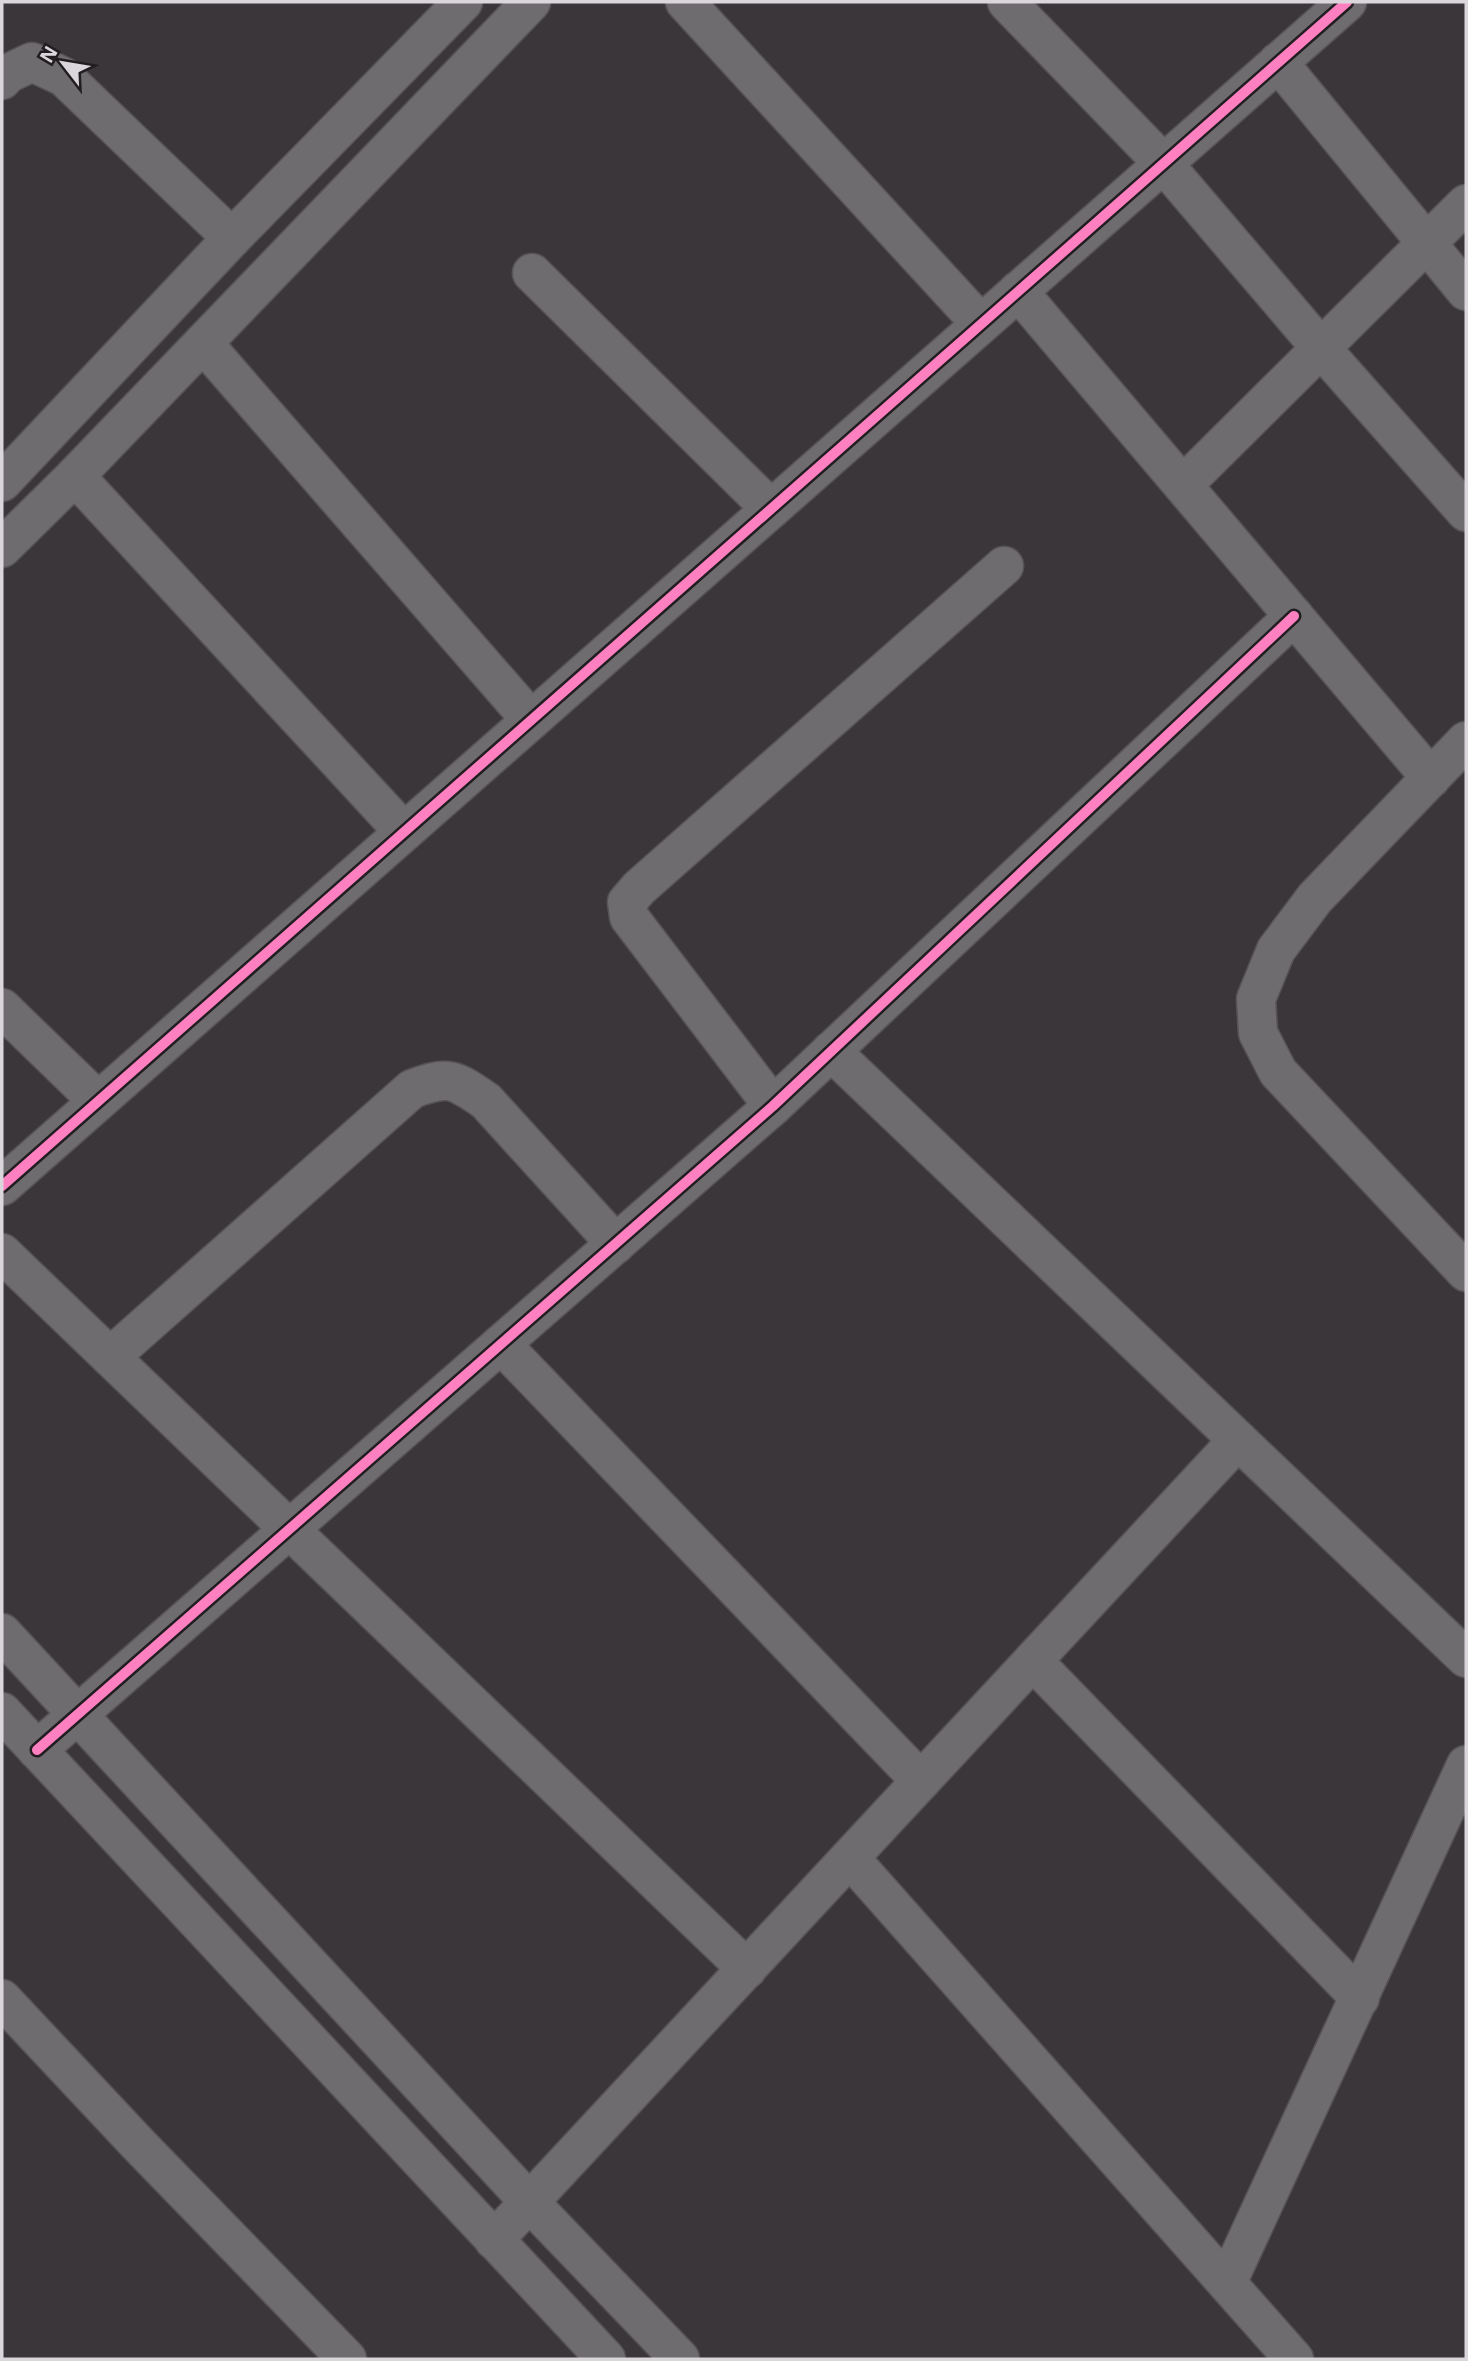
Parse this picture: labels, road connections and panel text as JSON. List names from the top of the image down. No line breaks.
{"north":"top left"}
